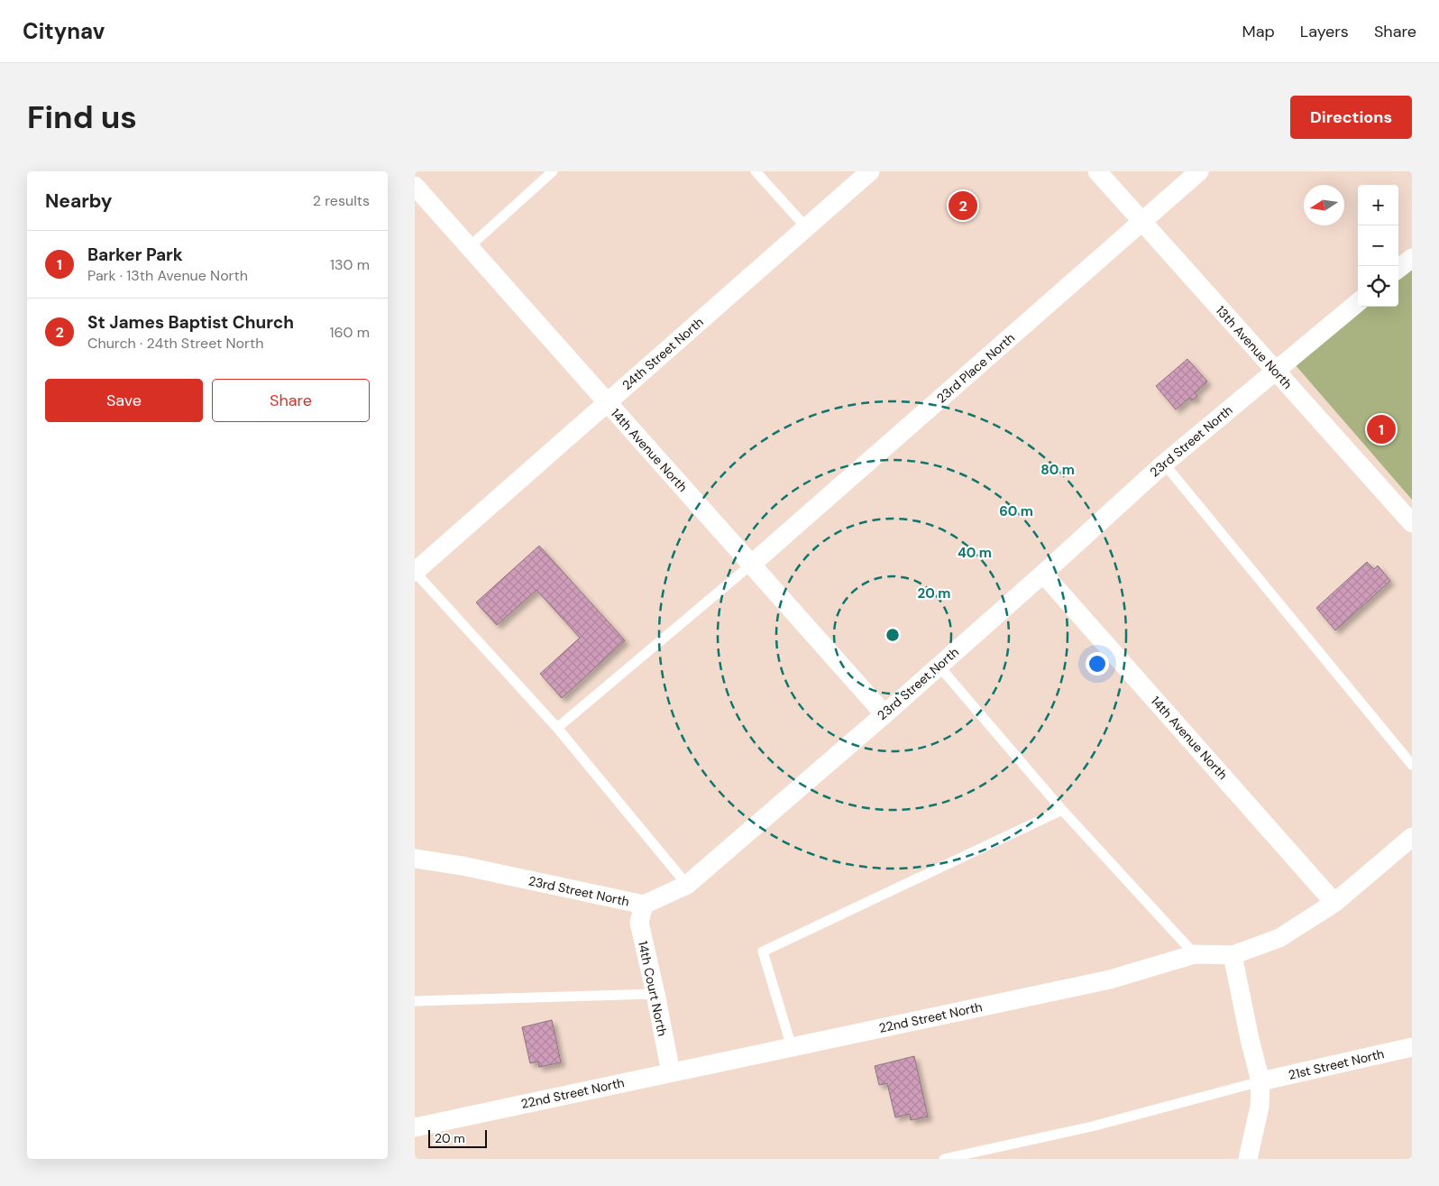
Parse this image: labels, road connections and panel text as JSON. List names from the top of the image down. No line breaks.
{"streets":{"street":["13th Avenue North","24th Street North","23rd Place North","23rd Street North","14th Avenue North","14th Court North","22nd Street North","21st Street North"]},"crossings":[["13th Avenue North","23rd Place North"],["13th Avenue North","23rd Street North"],["24th Street North","14th Avenue North"],["23rd Place North","14th Avenue North"],["23rd Street North","14th Avenue North"],["23rd Street North","14th Court North"],["14th Avenue North","22nd Street North"],["14th Court North","22nd Street North"]],"scale_bar":"20 m","north":"left","page":{"header":"Citynav","nav":["Map","Layers","Share"],"buttons":["Directions",["Save","Share"]],"title":"Find us","heading":["Nearby","2 results"],"map_buttons":["+","−"],"pins":["2","1"],"list":[{"mark":"1","name":"Barker Park","note":"Park · 13th Avenue North","value":"130 m"},{"mark":"2","name":"St James Baptist Church","note":"Church · 24th Street North","value":"160 m"}],"scale":"20 m"},"rings":["80 m","60 m","40 m","20 m"]}
